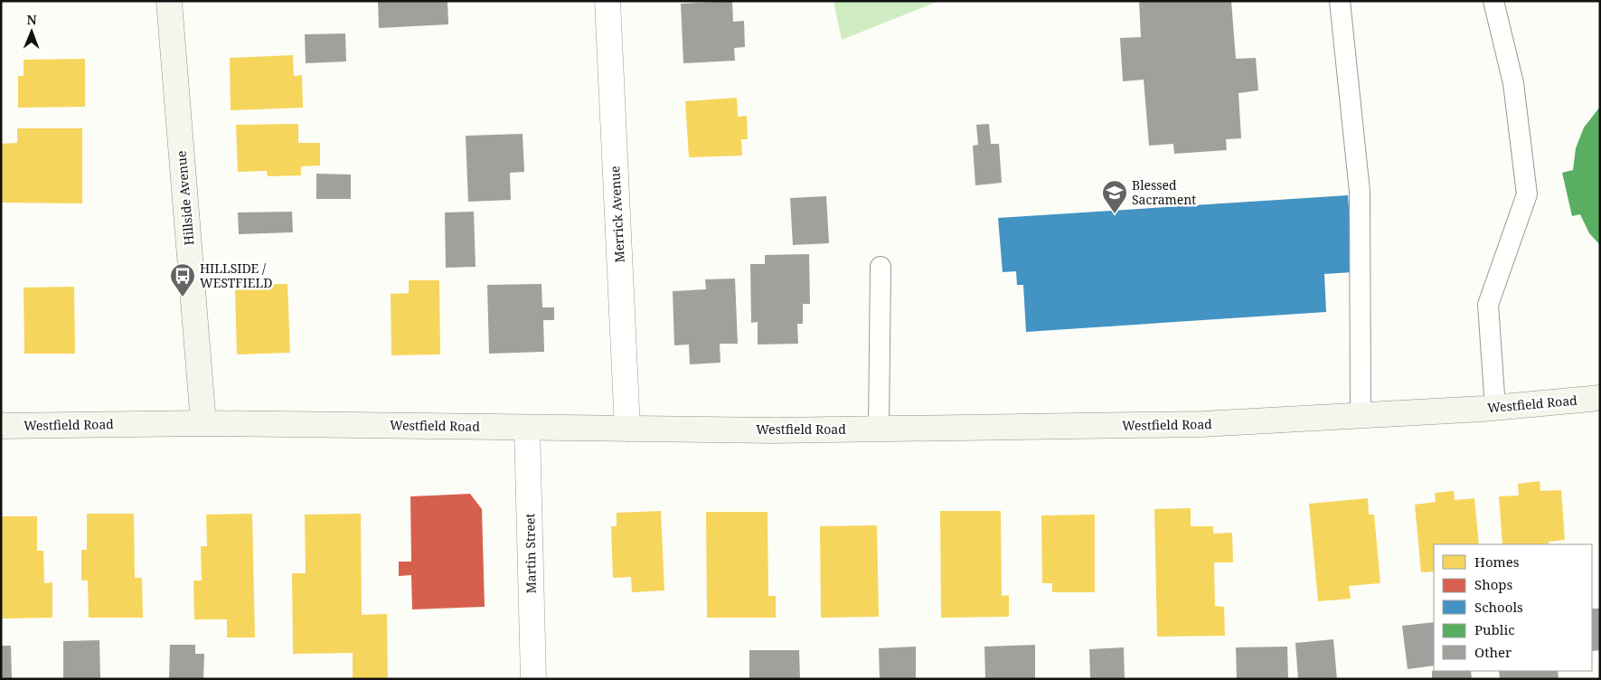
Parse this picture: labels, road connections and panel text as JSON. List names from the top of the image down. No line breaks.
{"streets":{"main road":["Hillside Avenue","Westfield Road"],"street":["Merrick Avenue","Martin Street"]},"crossings":[["Hillside Avenue","Westfield Road"],["Merrick Avenue","Westfield Road"],["Westfield Road","Martin Street"]],"places":{"school or university":["Blessed Sacrament"],"bus stop":["HILLSIDE / WESTFIELD"]},"legend":["Homes","Shops","Schools","Public","Other"],"north":"top"}
